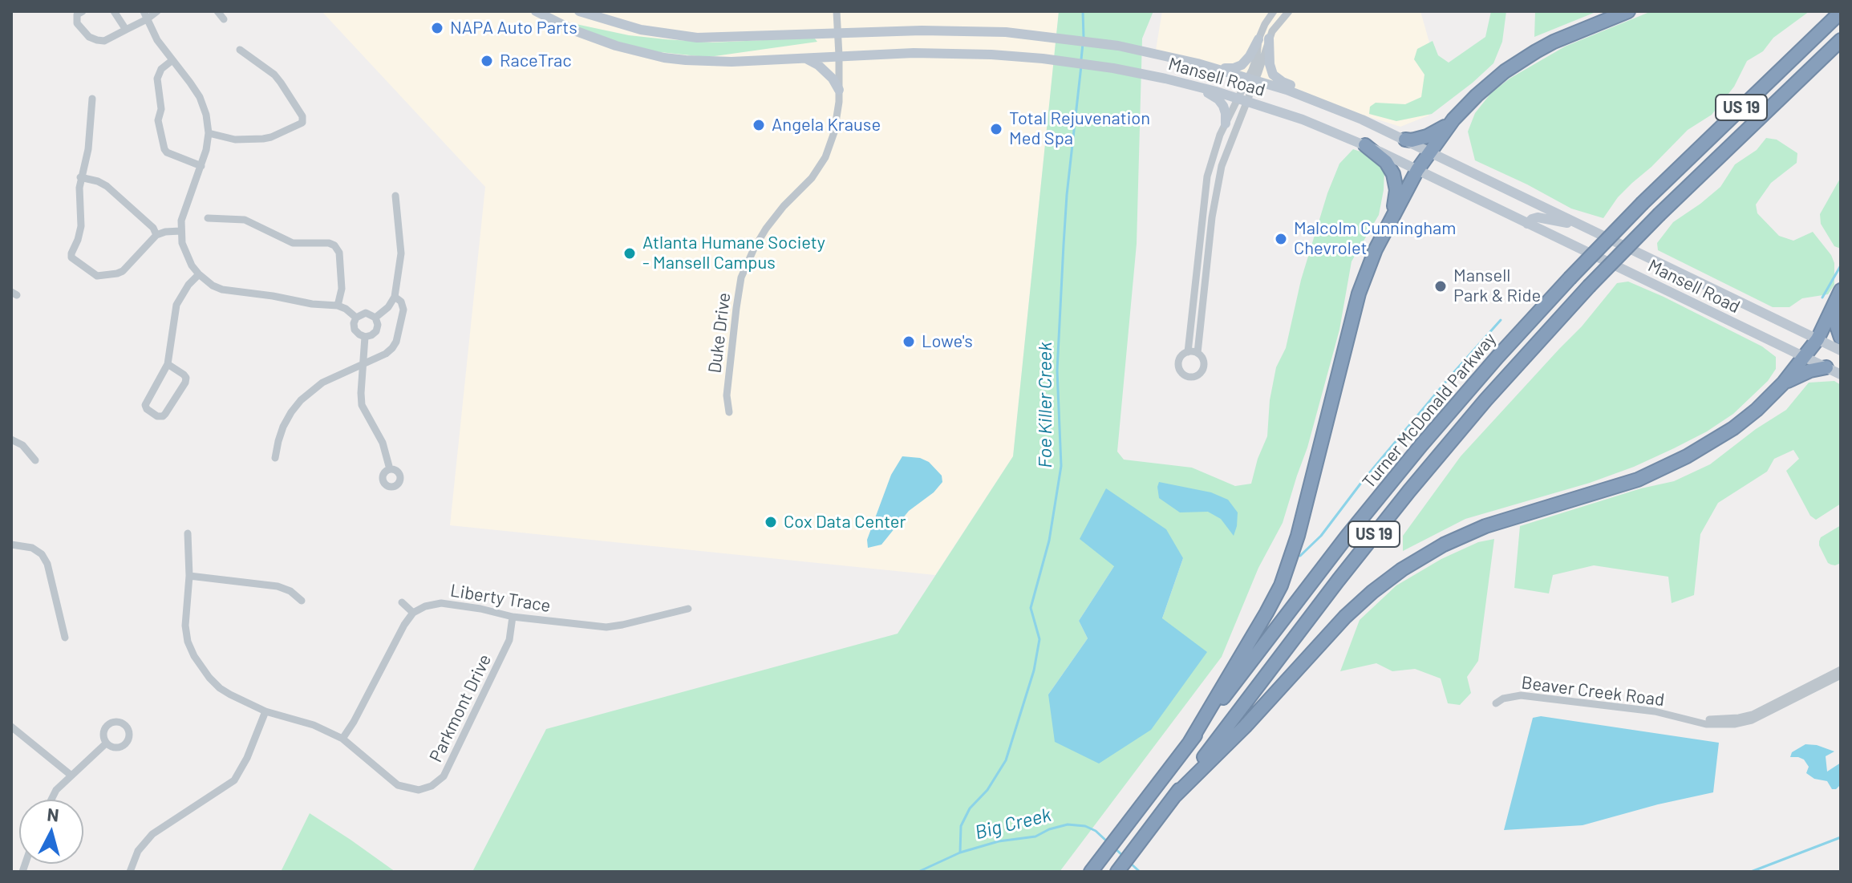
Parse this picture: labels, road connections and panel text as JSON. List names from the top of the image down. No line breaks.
{"streets":{"highway":["US 19","Turner McDonald Parkway"],"main road":["Mansell Road"],"street":["Duke Drive","Liberty Trace","Beaver Creek Road","Parkmont Drive"]},"crossings":[["Mansell Road","Duke Drive"],["Liberty Trace","Parkmont Drive"]],"water":["Foe Killer Creek","Big Creek"],"places":["NAPA Auto Parts","RaceTrac","Angela Krause","Total Rejuvenation Med Spa","Malcolm Cunningham Chevrolet","Atlanta Humane Society - Mansell Campus","Mansell Park & Ride","Lowe's","Cox Data Center"],"north":"top"}
